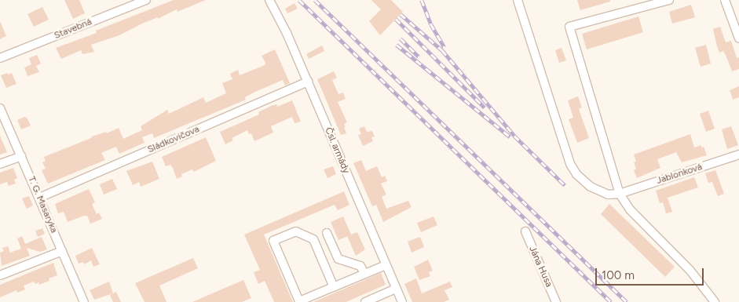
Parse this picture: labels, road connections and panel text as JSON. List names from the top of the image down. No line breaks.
{"streets":{"street":["Stavebná","Sládkovičova","Čsl. armády","Jablonková","T. G. Masaryka","Jána Husa"]},"crossings":[["Sládkovičova","Čsl. armády"],["Sládkovičova","T. G. Masaryka"]],"scale_bar":"100 m"}
